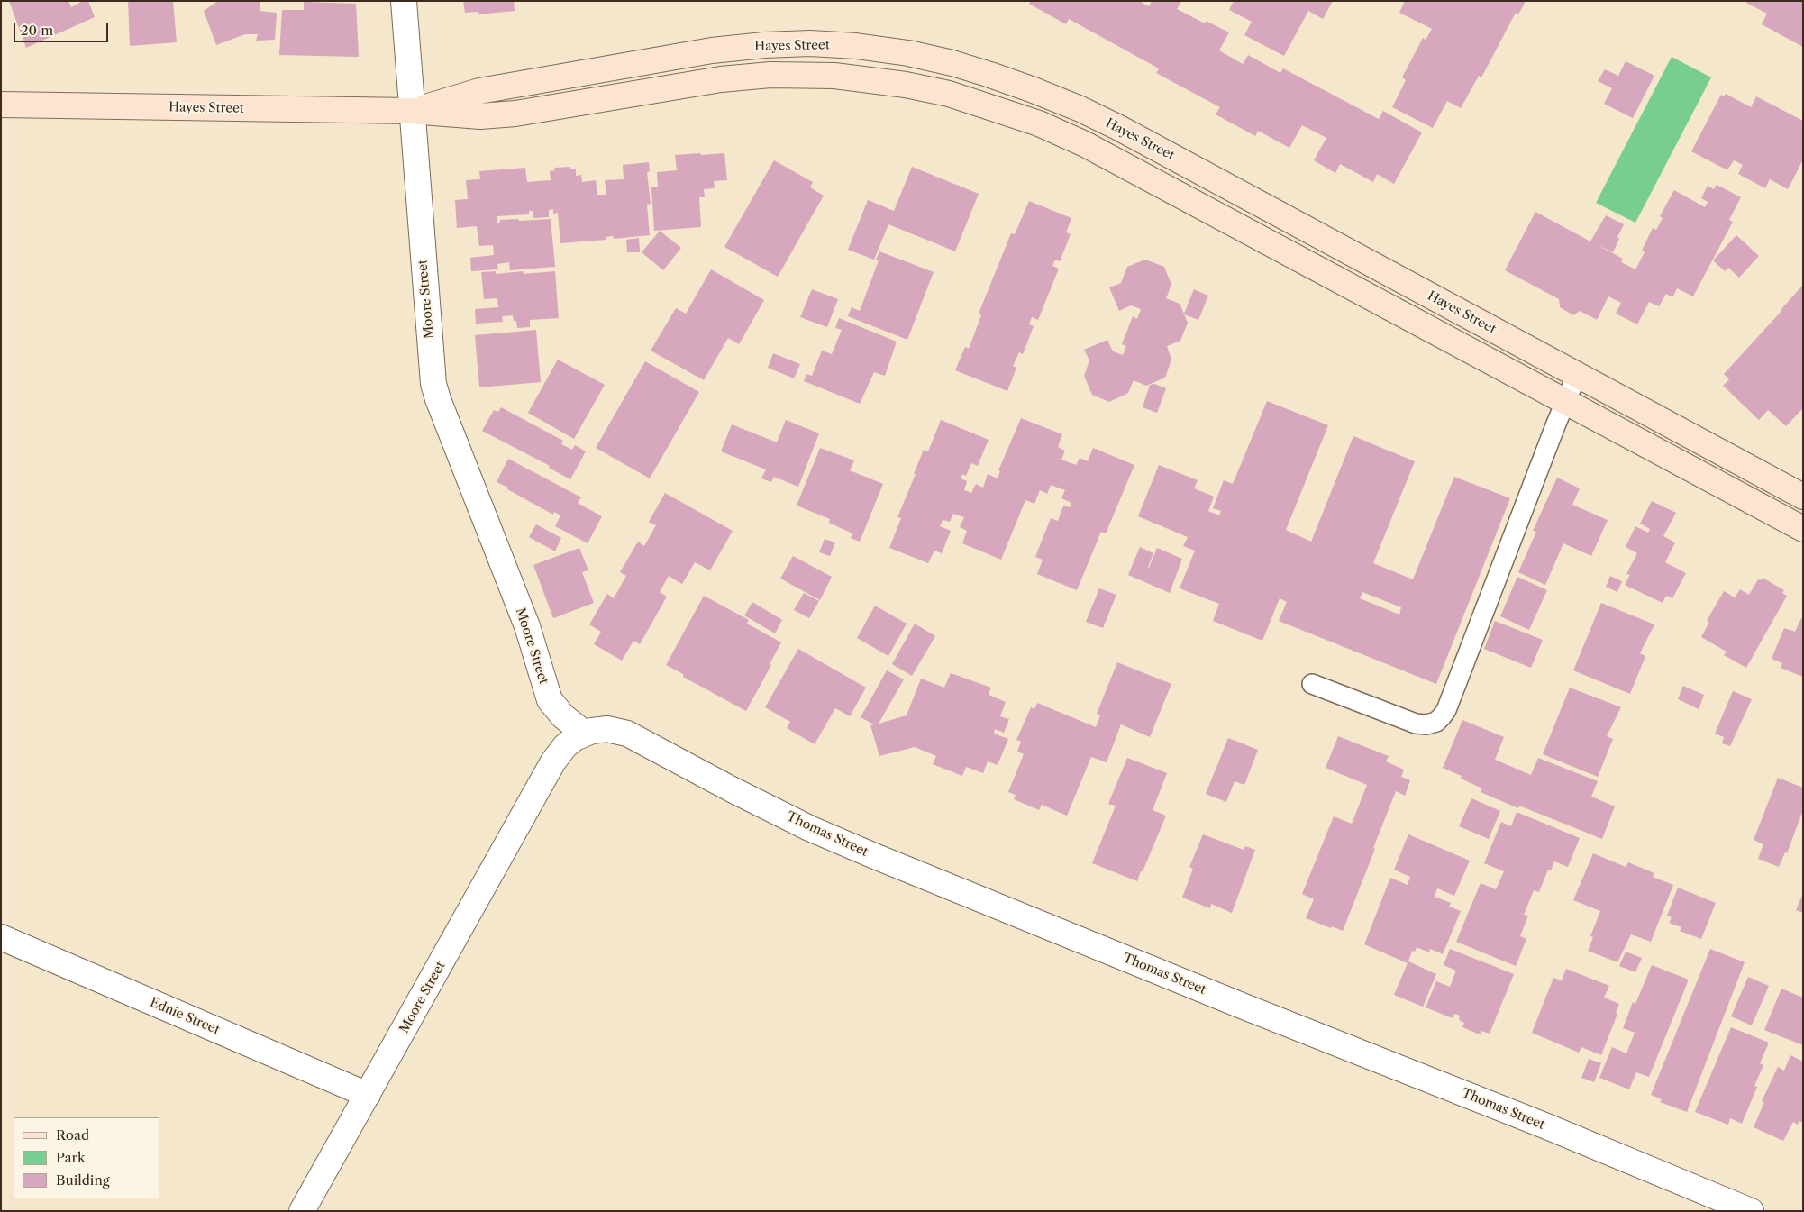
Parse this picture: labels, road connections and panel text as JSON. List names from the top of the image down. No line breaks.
{"streets":{"street":["Hayes Street","Moore Street","Thomas Street","Ednie Street"]},"crossings":[["Hayes Street","Moore Street"],["Moore Street","Thomas Street"],["Moore Street","Ednie Street"]],"legend":["Road","Park","Building"],"scale_bar":"20 m"}
